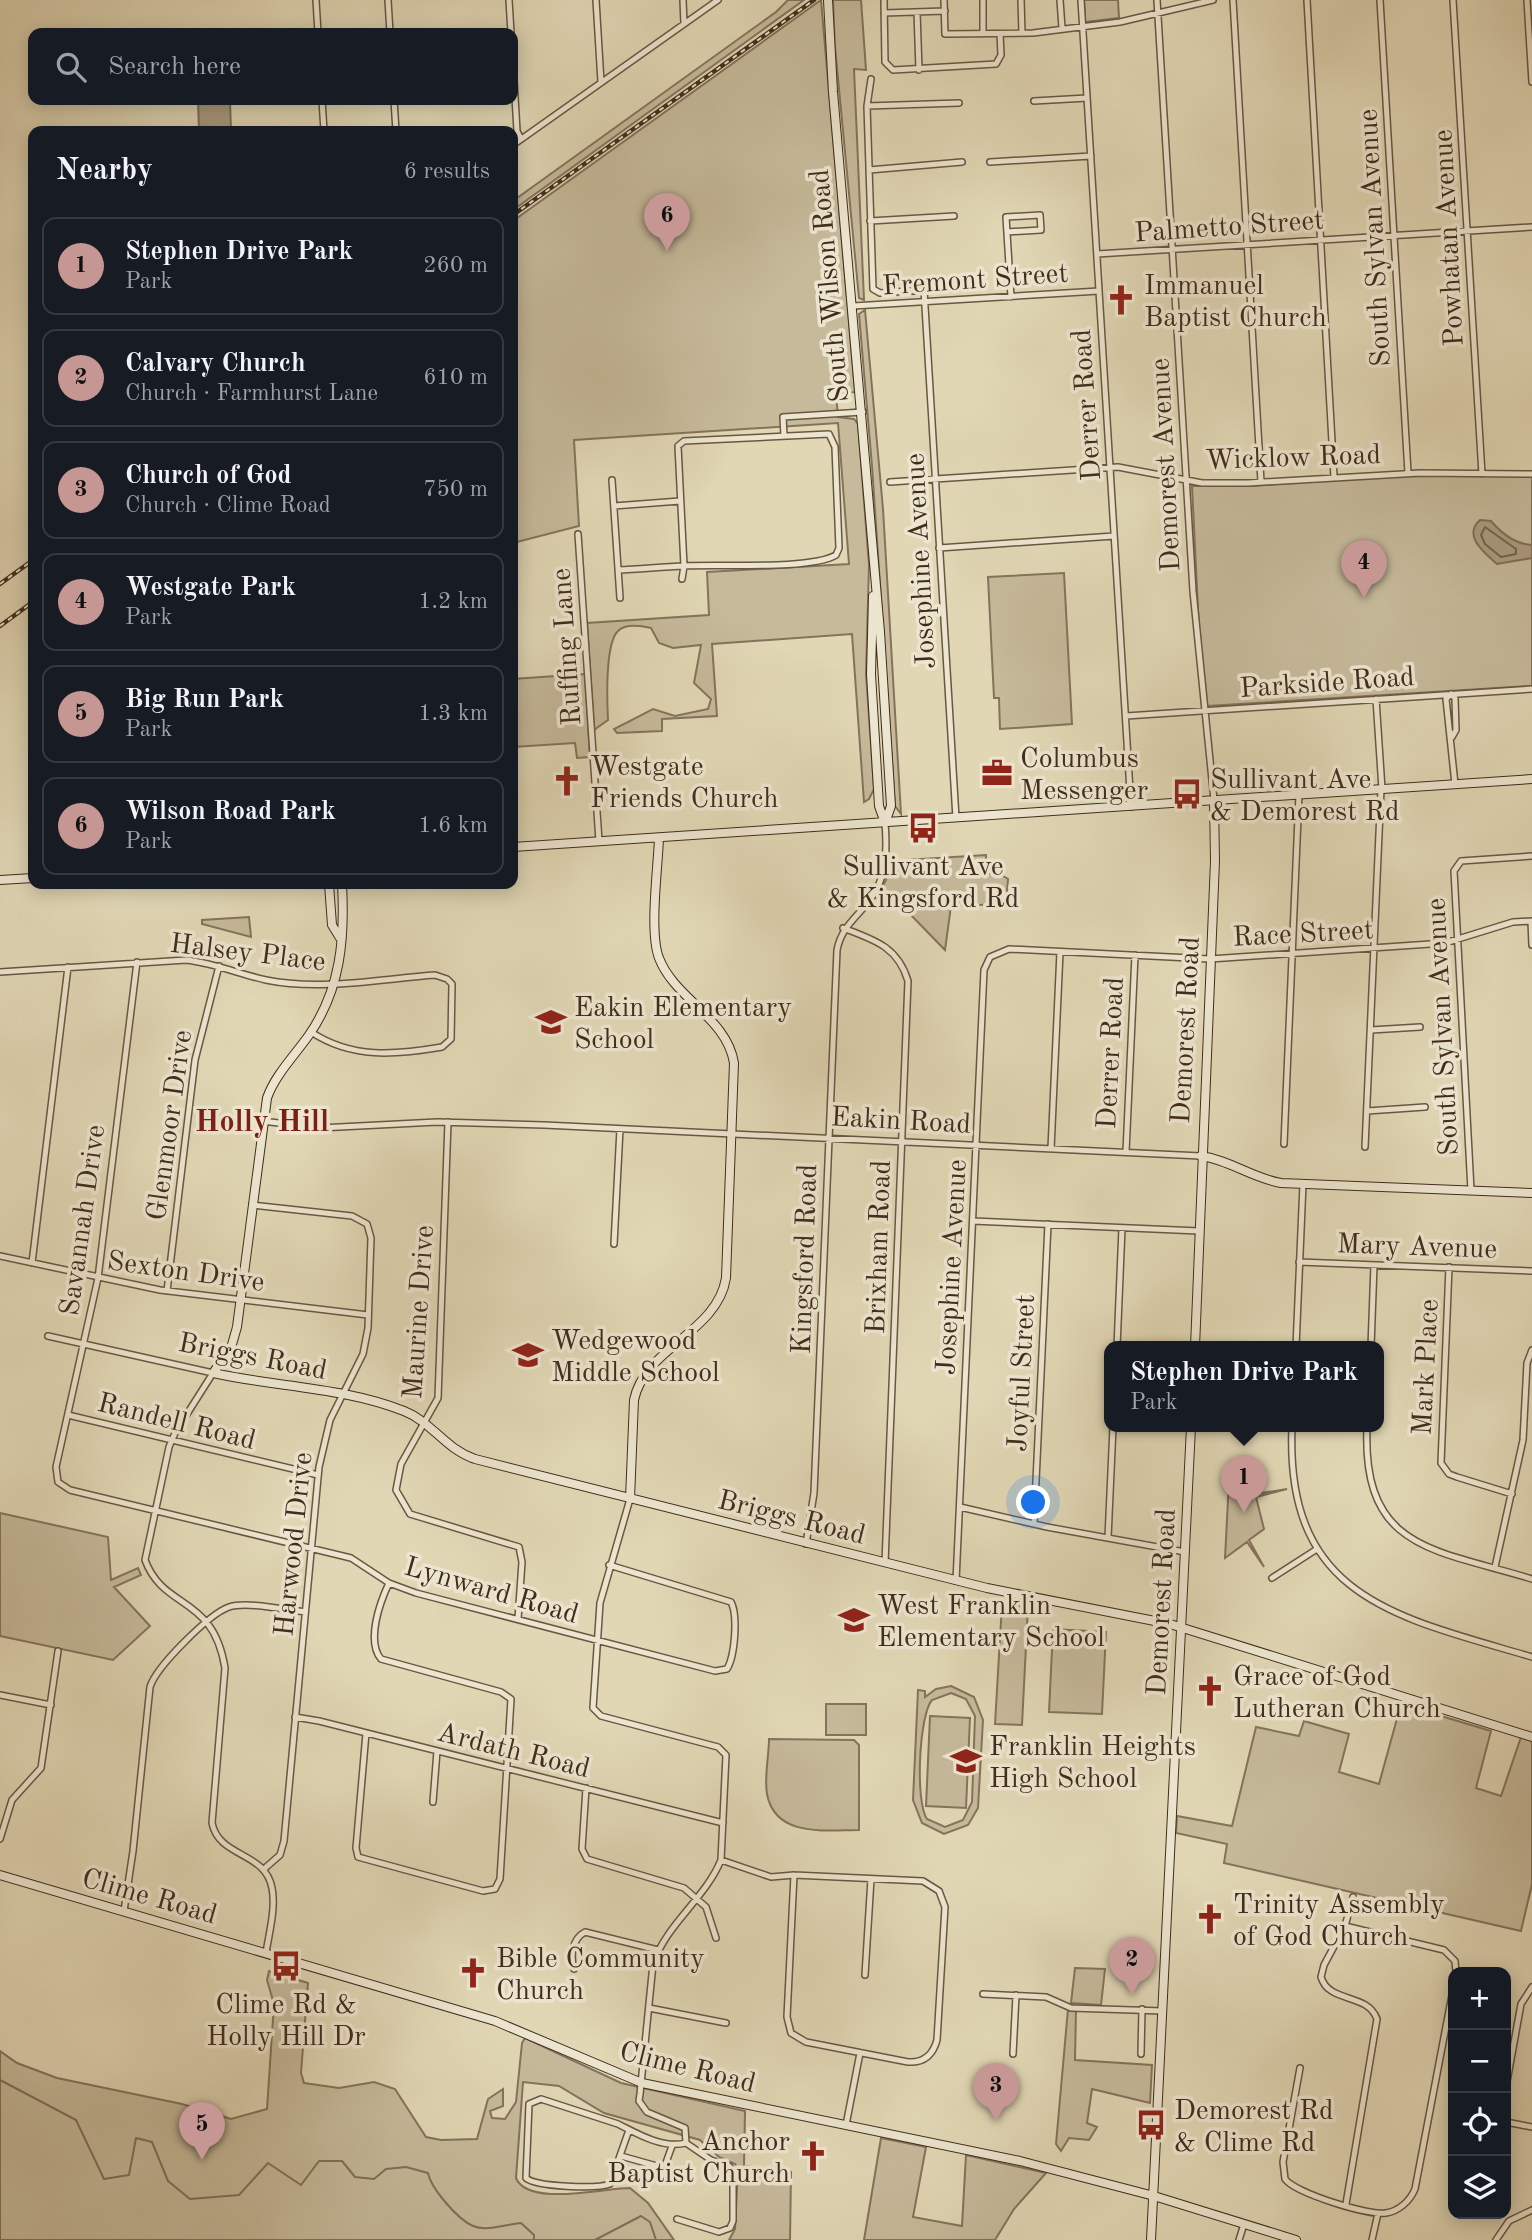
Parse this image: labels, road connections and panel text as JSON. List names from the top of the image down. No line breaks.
{"streets":{"street":["Palmetto Street","South Sylvan Avenue","Powhatan Avenue","Fremont Street","South Wilson Road","Derrer Road","Wicklow Road","Demorest Avenue","Josephine Avenue","Ruffing Lane","Parkside Road","Race Street","Halsey Place","Demorest Road","Eakin Road","Glenmoor Drive","Savannah Drive","Mary Avenue","Brixham Road","Kingsford Road","Sexton Drive","Maurine Drive","Briggs Road","Mark Place","Joyful Street","Randell Road","Harwood Drive","Lynward Road","Ardath Road","Clime Road"]},"crossings":[["Palmetto Street","South Sylvan Avenue"],["Palmetto Street","Powhatan Avenue"],["Palmetto Street","Derrer Road"],["Palmetto Street","Demorest Avenue"],["South Sylvan Avenue","Wicklow Road"],["South Sylvan Avenue","Race Street"],["South Sylvan Avenue","Eakin Road"],["Powhatan Avenue","Wicklow Road"],["Fremont Street","South Wilson Road"],["Fremont Street","Derrer Road"],["Fremont Street","Josephine Avenue"],["South Wilson Road","Kingsford Road"],["Derrer Road","Wicklow Road"],["Derrer Road","Parkside Road"],["Derrer Road","Race Street"],["Derrer Road","Eakin Road"],["Wicklow Road","Demorest Avenue"],["Wicklow Road","Josephine Avenue"],["Demorest Avenue","Parkside Road"],["Demorest Avenue","Demorest Road"],["Josephine Avenue","Race Street"],["Josephine Avenue","Eakin Road"],["Josephine Avenue","Briggs Road"],["Race Street","Demorest Road"],["Halsey Place","Glenmoor Drive"],["Halsey Place","Savannah Drive"],["Demorest Road","Eakin Road"],["Demorest Road","Briggs Road"],["Demorest Road","Clime Road"],["Eakin Road","Brixham Road"],["Eakin Road","Kingsford Road"],["Eakin Road","Maurine Drive"],["Glenmoor Drive","Sexton Drive"],["Savannah Drive","Sexton Drive"],["Savannah Drive","Briggs Road"],["Savannah Drive","Randell Road"],["Savannah Drive","Lynward Road"],["Mary Avenue","Mark Place"],["Brixham Road","Kingsford Road"],["Brixham Road","Briggs Road"],["Kingsford Road","Briggs Road"],["Sexton Drive","Harwood Drive"],["Maurine Drive","Briggs Road"],["Maurine Drive","Lynward Road"],["Briggs Road","Harwood Drive"],["Randell Road","Harwood Drive"],["Harwood Drive","Lynward Road"],["Harwood Drive","Ardath Road"]],"districts":["Holly Hill"],"places":{"church":["Immanuel Baptist Church","Westgate Friends Church","Grace of God Lutheran Church","Trinity Assembly of God Church","Bible Community Church","Anchor Baptist Church"],"office":["Columbus Messenger"],"bus stop":["Sullivant Ave & Demorest Rd","Sullivant Ave & Kingsford Rd","Clime Rd & Holly Hill Dr","Demorest Rd & Clime Rd"],"school or university":["Eakin Elementary School","Wedgewood Middle School","West Franklin Elementary School","Franklin Heights High School"]},"page":{"search":"Search here","heading":["Nearby","6 results"],"pins":["6","4","1","2","3","5"],"list":[{"mark":"1","name":"Stephen Drive Park","note":"Park","value":"260 m"},{"mark":"2","name":"Calvary Church","note":"Church · Farmhurst Lane","value":"610 m"},{"mark":"3","name":"Church of God","note":"Church · Clime Road","value":"750 m"},{"mark":"4","name":"Westgate Park","note":"Park","value":"1.2 km"},{"mark":"5","name":"Big Run Park","note":"Park","value":"1.3 km"},{"mark":"6","name":"Wilson Road Park","note":"Park","value":"1.6 km"}],"popup":["Stephen Drive Park","Park"],"map_buttons":["+","−"]}}
